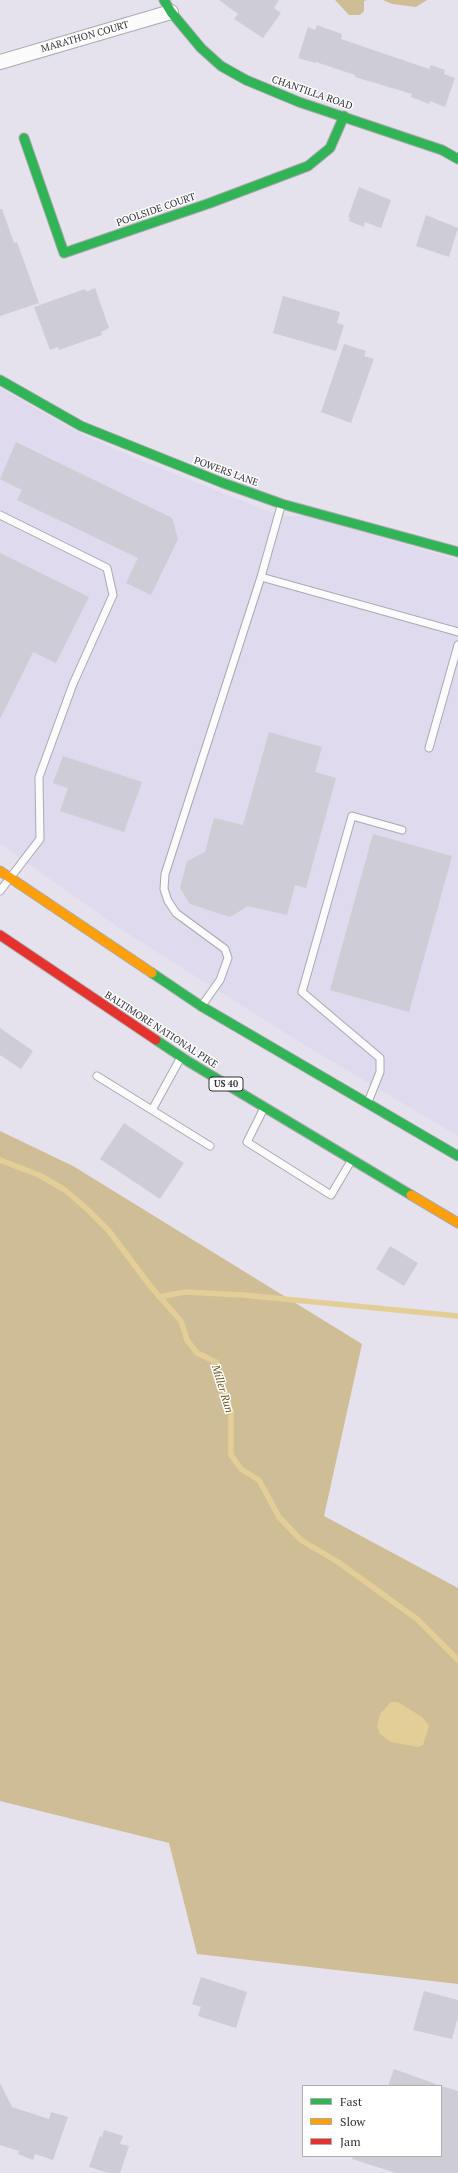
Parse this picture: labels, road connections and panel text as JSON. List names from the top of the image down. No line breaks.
{"streets":{"street":["MARATHON COURT","CHANTILLA ROAD","POOLSIDE COURT","POWERS LANE","BALTIMORE NATIONAL PIKE","US 40"]},"crossings":[["MARATHON COURT","CHANTILLA ROAD"],["CHANTILLA ROAD","POOLSIDE COURT"]],"water":["Miller Run"],"legend":["Fast","Slow","Jam"]}
